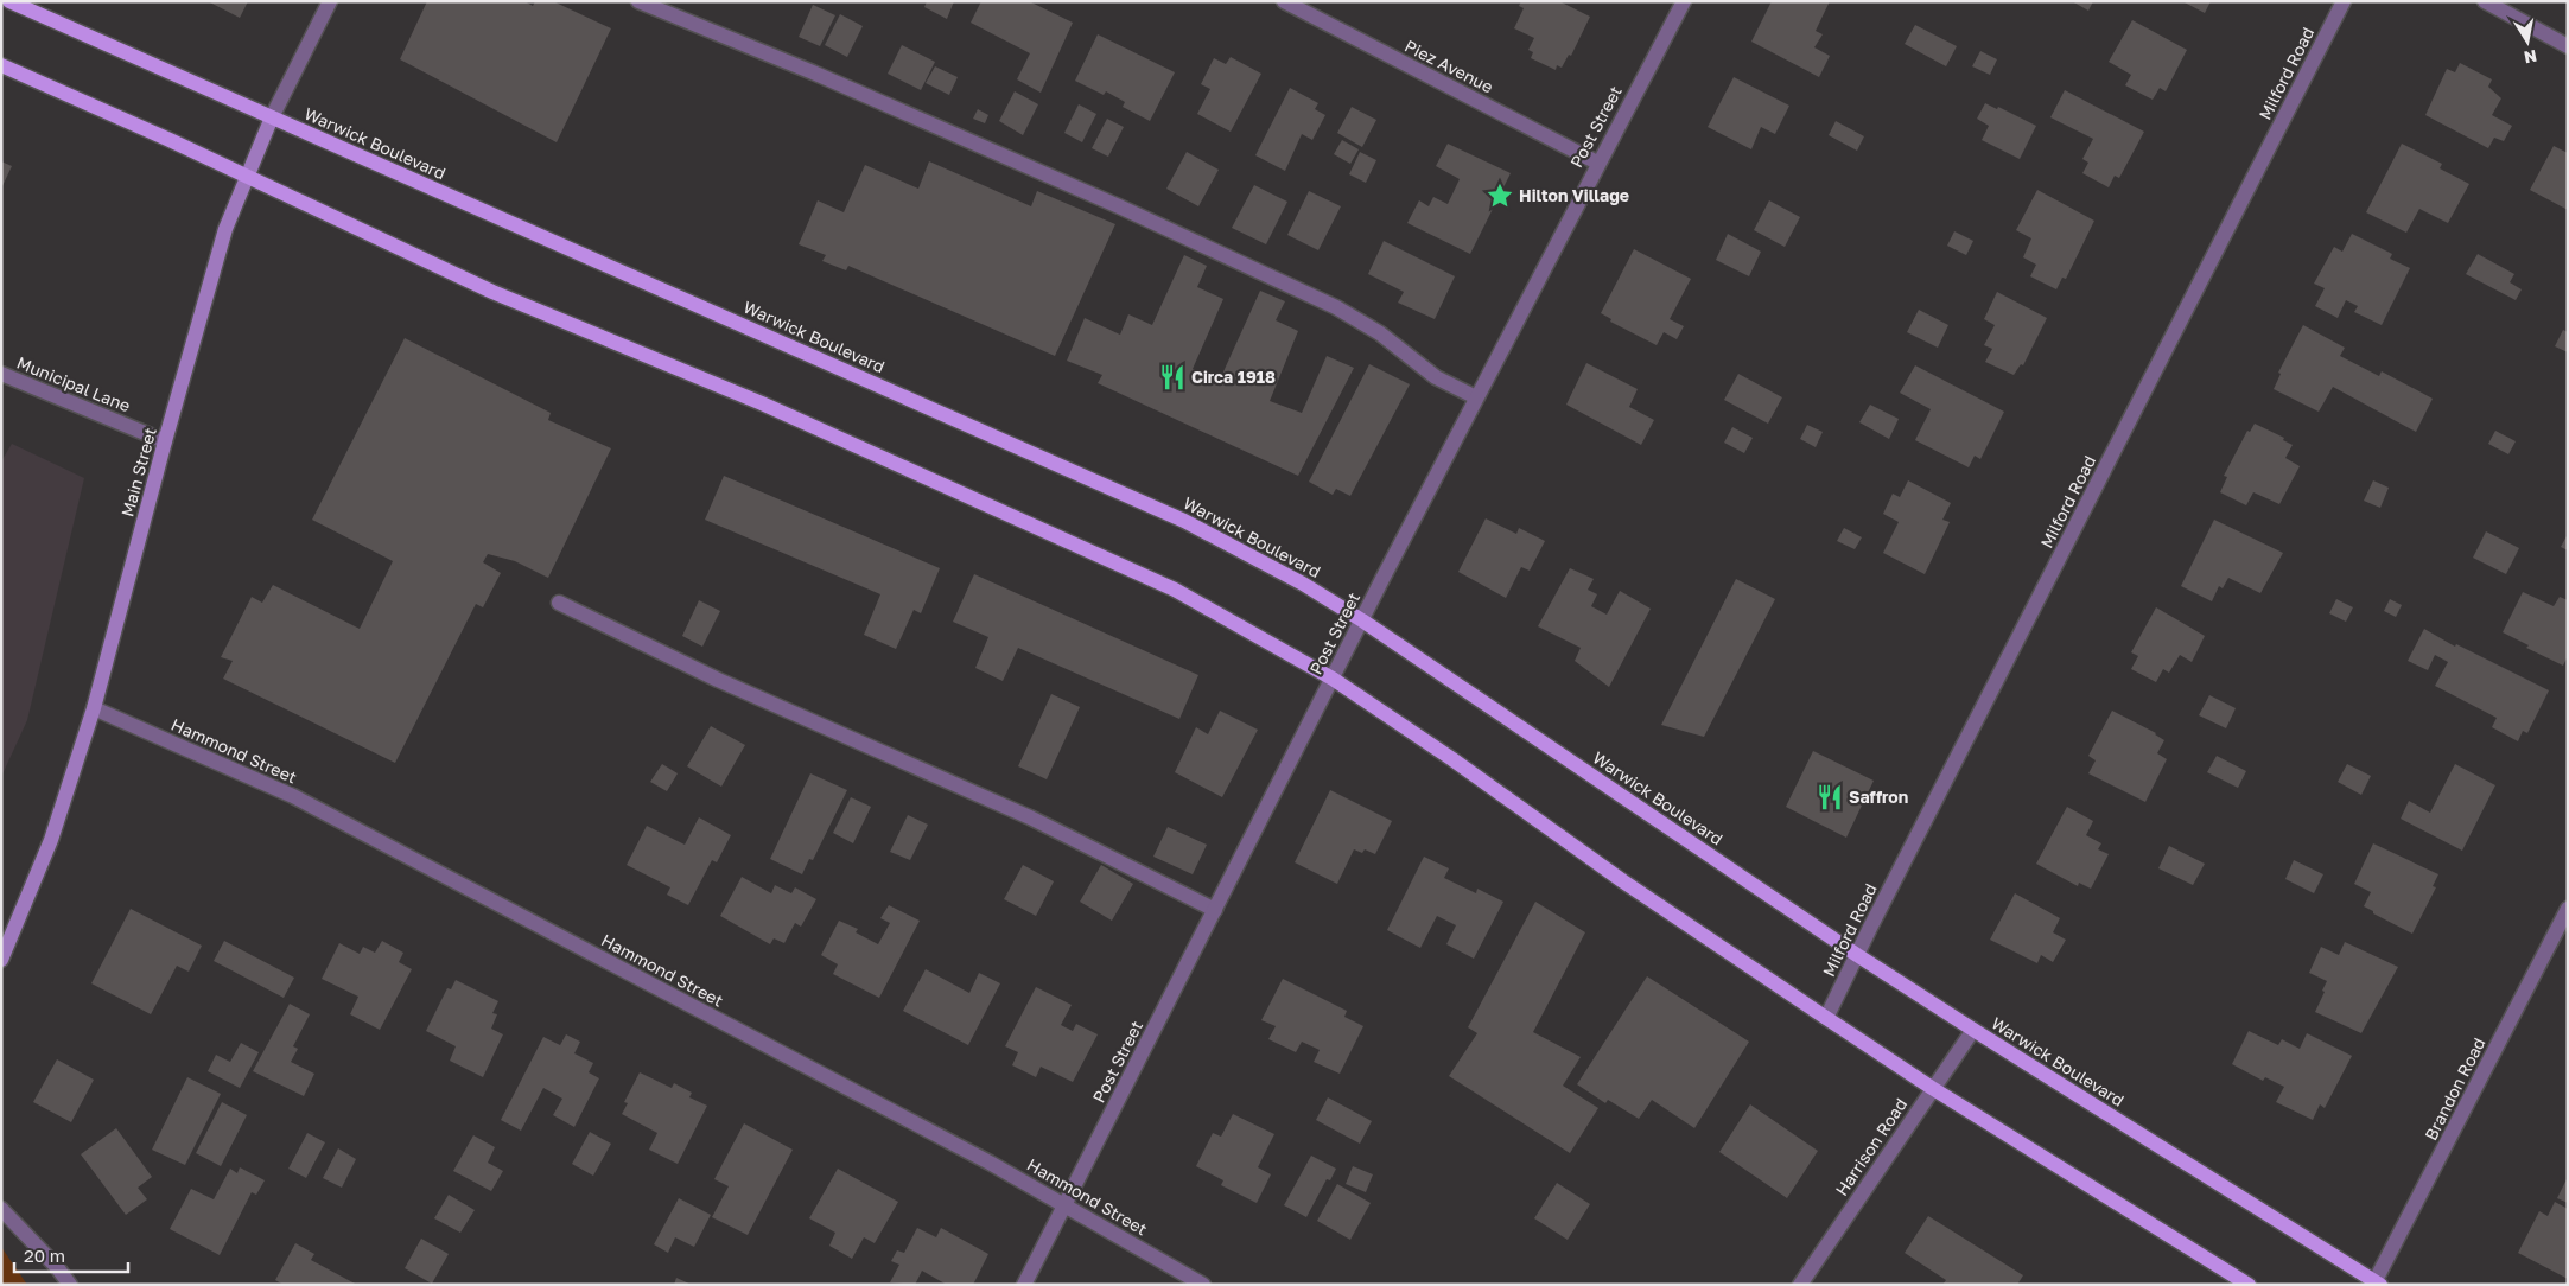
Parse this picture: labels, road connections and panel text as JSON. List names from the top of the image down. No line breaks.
{"streets":{"main road":["Warwick Boulevard","Main Street"],"street":["Piez Avenue","Milford Road","Post Street","Municipal Lane","Hammond Street","Brandon Road","Harrison Road"]},"crossings":[["Piez Avenue","Post Street"],["Milford Road","Warwick Boulevard"],["Post Street","Warwick Boulevard"],["Post Street","Hammond Street"],["Warwick Boulevard","Main Street"],["Warwick Boulevard","Brandon Road"],["Warwick Boulevard","Harrison Road"],["Municipal Lane","Main Street"],["Main Street","Hammond Street"]],"places":{"place":["Hilton Village"],"restaurant":["Circa 1918","Saffron"]},"scale_bar":"20 m","north":"bottom"}
